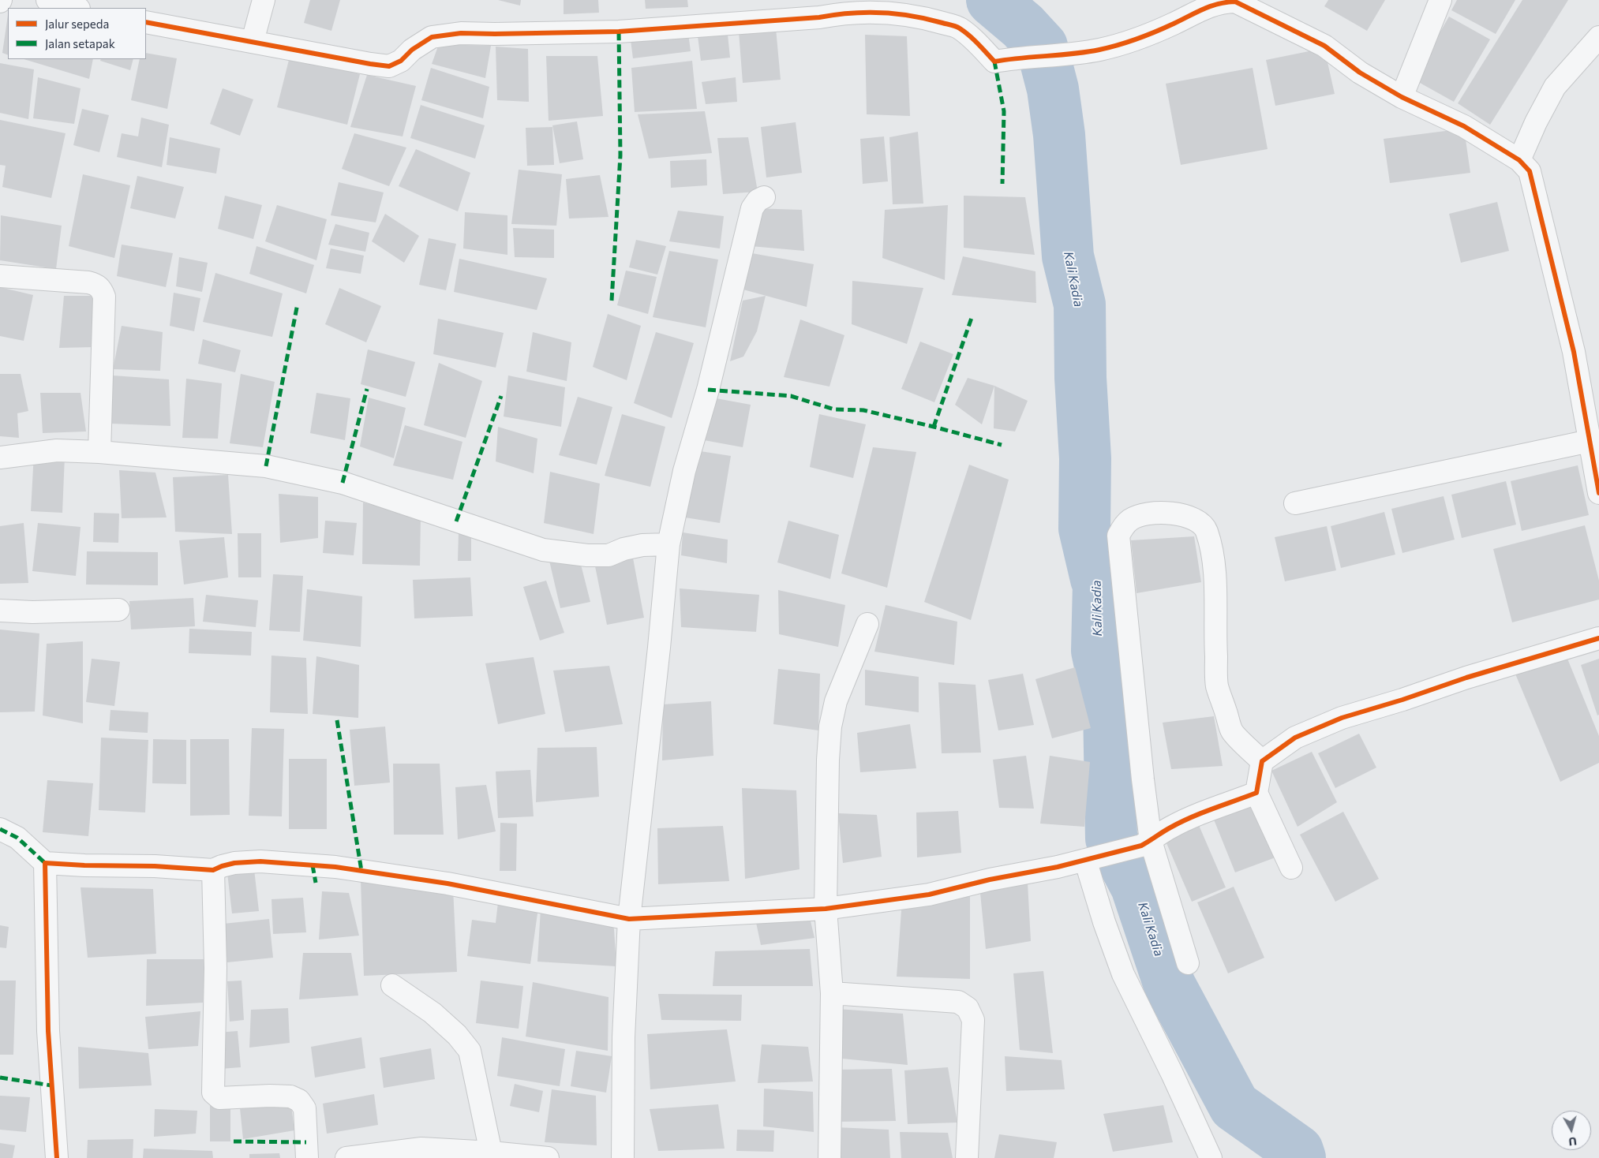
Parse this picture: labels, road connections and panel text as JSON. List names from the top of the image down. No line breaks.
{"water":["Kali Kadia"],"legend":["Jalur sepeda","Jalan setapak"],"north":"bottom"}
